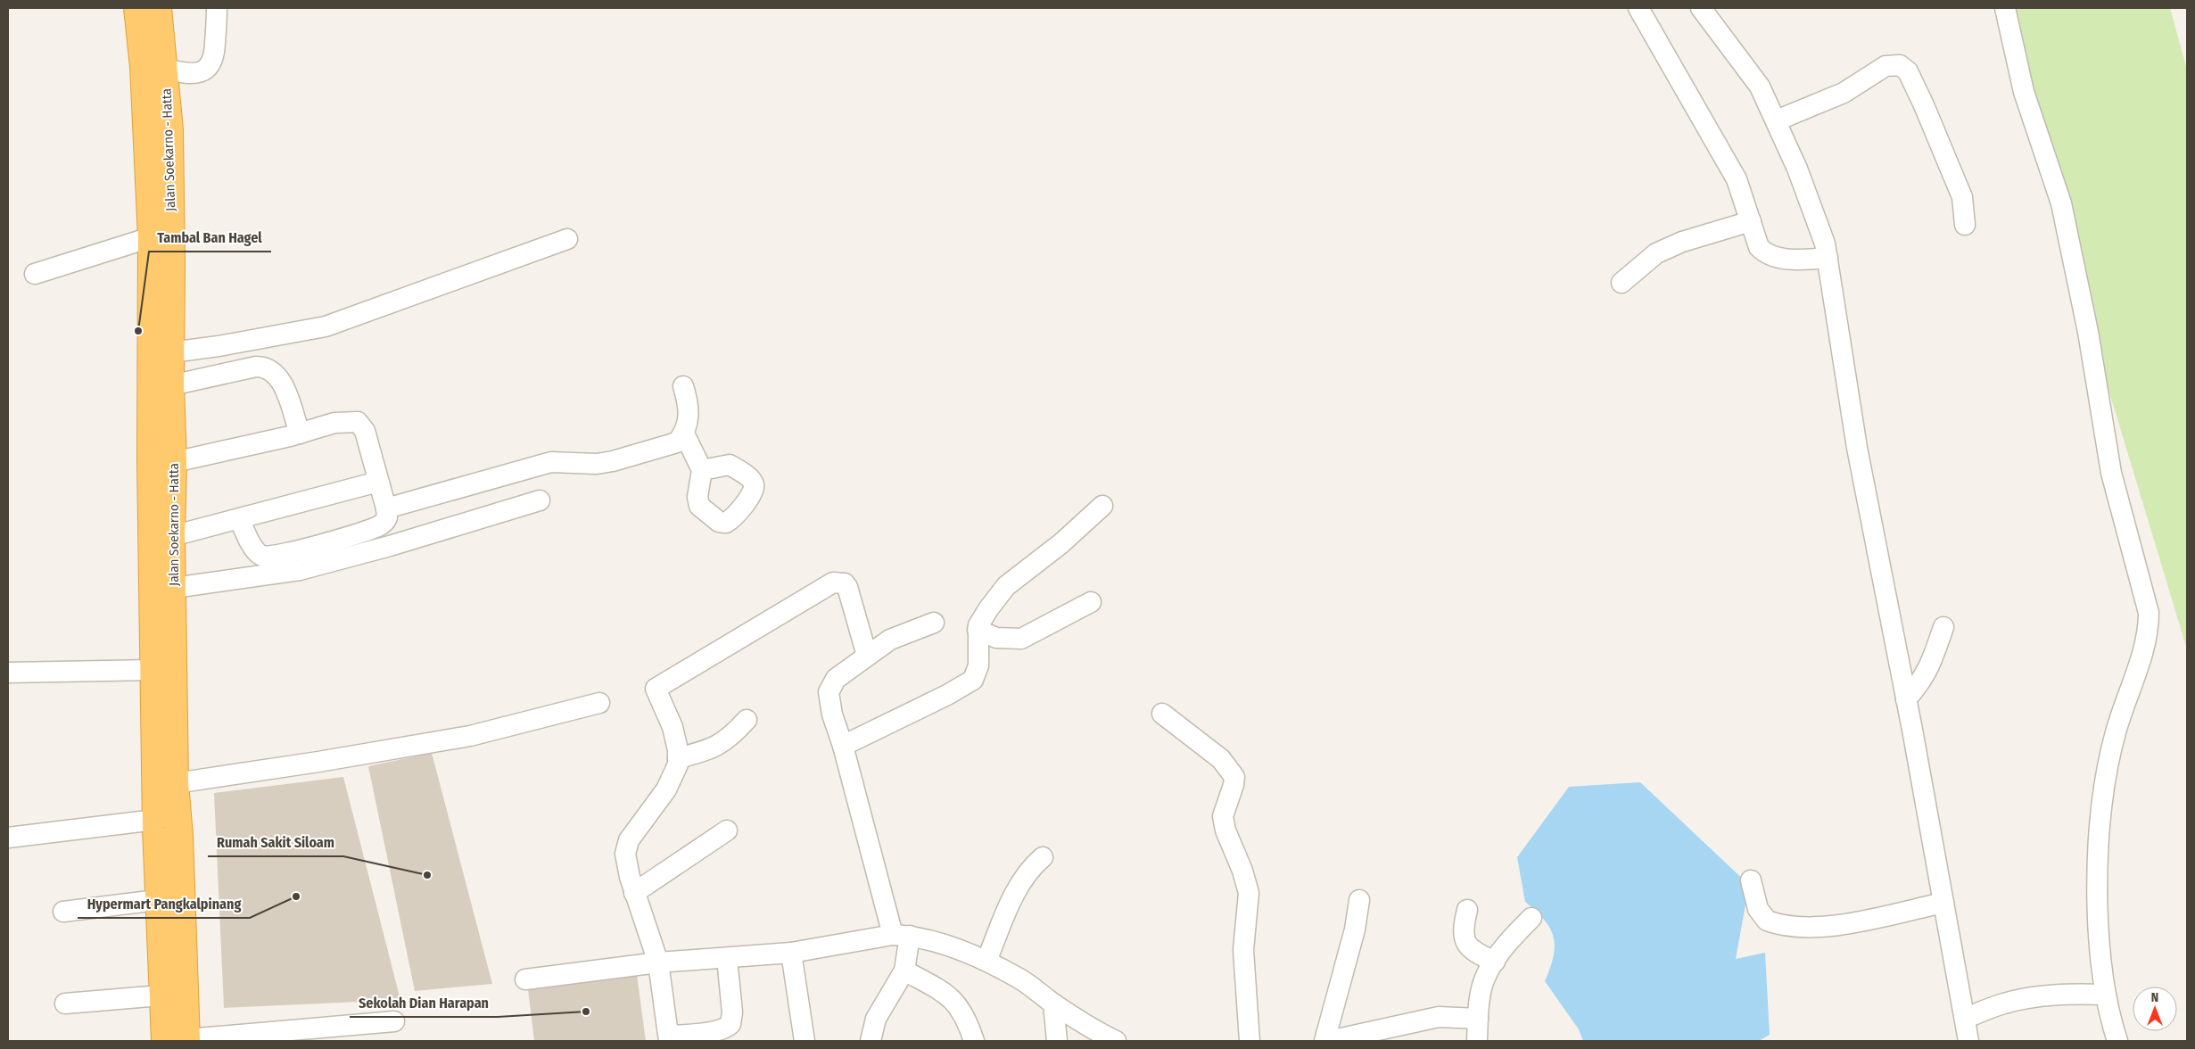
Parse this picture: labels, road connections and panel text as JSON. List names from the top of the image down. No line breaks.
{"streets":{"highway":["Jalan Soekarno - Hatta"]},"places":["Tambal Ban Hagel","Rumah Sakit Siloam","Hypermart Pangkalpinang","Sekolah Dian Harapan"],"north":"top"}
